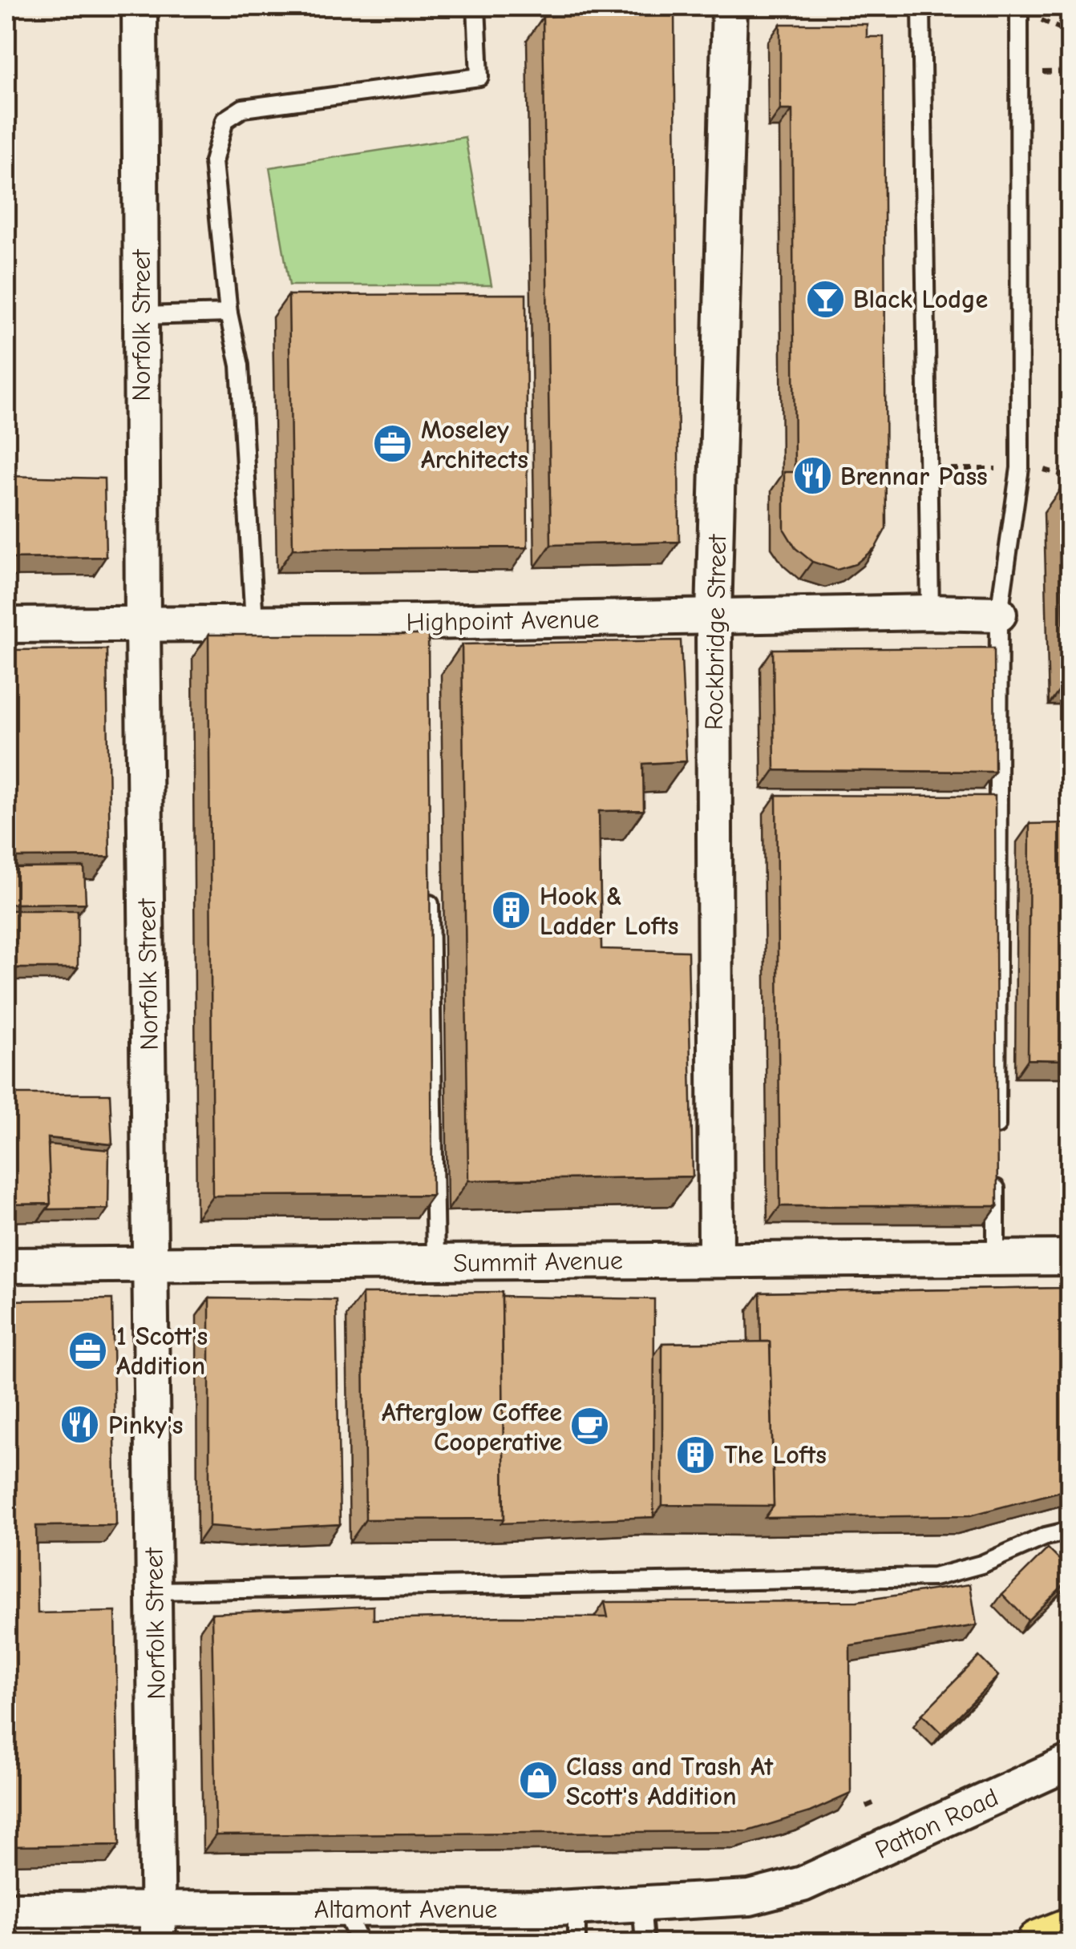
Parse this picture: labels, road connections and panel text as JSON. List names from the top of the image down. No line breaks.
{"streets":{"street":["Norfolk Street","Highpoint Avenue","Rockbridge Street","Summit Avenue","Patton Road","Altamont Avenue"]},"crossings":[["Norfolk Street","Highpoint Avenue"],["Norfolk Street","Summit Avenue"],["Norfolk Street","Altamont Avenue"],["Highpoint Avenue","Rockbridge Street"],["Rockbridge Street","Summit Avenue"],["Patton Road","Altamont Avenue"]],"places":{"bar":["Black Lodge"],"office":["Moseley Architects","1 Scott's Addition"],"restaurant":["Brennar Pass","Pinky's"],"building":["Hook & Ladder Lofts","The Lofts"],"cafe":["Afterglow Coffee Cooperative"],"shop":["Class and Trash At Scott's Addition"]}}
